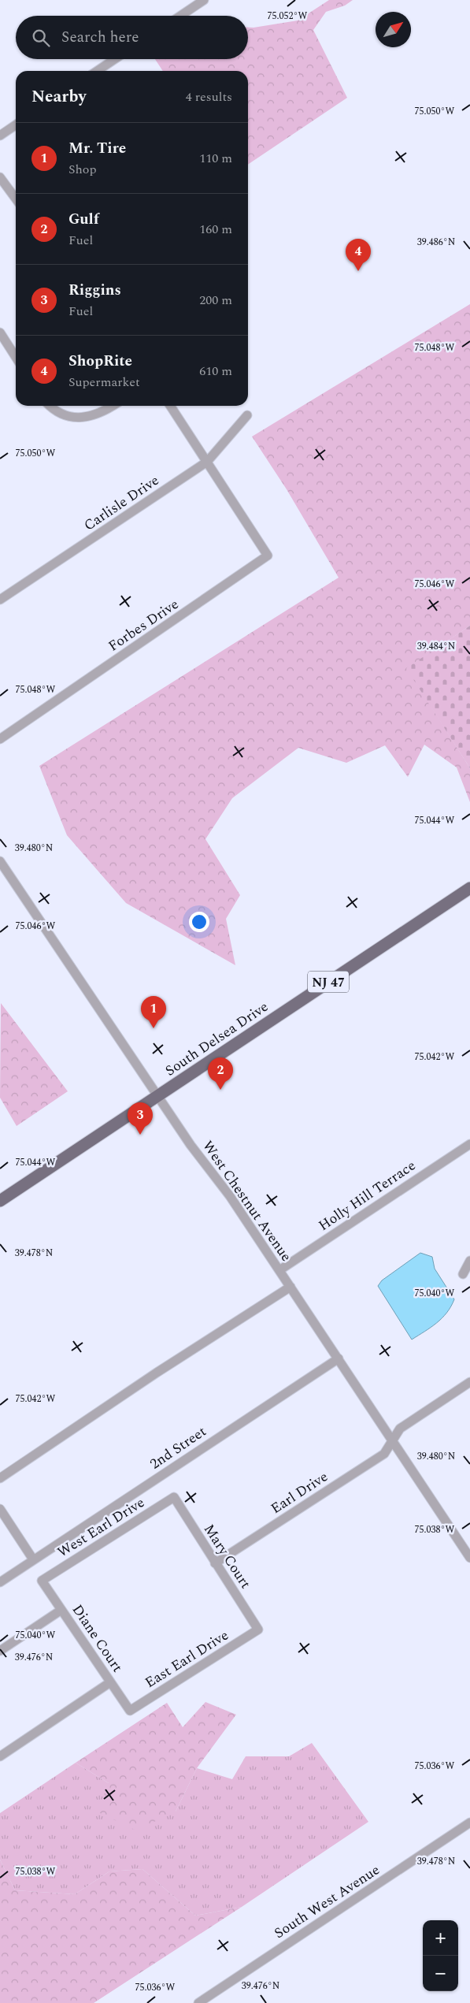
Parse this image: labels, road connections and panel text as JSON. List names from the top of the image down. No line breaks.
{"streets":{"main road":["NJ 47","South Delsea Drive"],"street":["Carlisle Drive","Forbes Drive","Holly Hill Terrace","West Chestnut Avenue","2nd Street","Earl Drive","West Earl Drive","Mary Court","Diane Court","East Earl Drive","South West Avenue"]},"crossings":[["Carlisle Drive","Forbes Drive"],["South Delsea Drive","West Chestnut Avenue"],["Holly Hill Terrace","West Chestnut Avenue"],["West Chestnut Avenue","2nd Street"],["West Chestnut Avenue","Earl Drive"],["Earl Drive","Mary Court"],["West Earl Drive","Mary Court"],["West Earl Drive","Diane Court"],["Mary Court","East Earl Drive"],["Diane Court","East Earl Drive"]],"north":"top right","page":{"search":"Search here","heading":["Nearby","4 results"],"list":[{"mark":"1","name":"Mr. Tire","note":"Shop","value":"110 m"},{"mark":"2","name":"Gulf","note":"Fuel","value":"160 m"},{"mark":"3","name":"Riggins","note":"Fuel","value":"200 m"},{"mark":"4","name":"ShopRite","note":"Supermarket","value":"610 m"}],"pins":["4","1","2","3"],"map_buttons":["+","−"]},"coordinates":["75.052°W","75.050°W","39.486°N","75.048°W","75.046°W","39.484°N","75.044°W","39.480°N","75.042°W","39.478°N","75.040°W","75.038°W","39.476°N","75.036°W"]}
